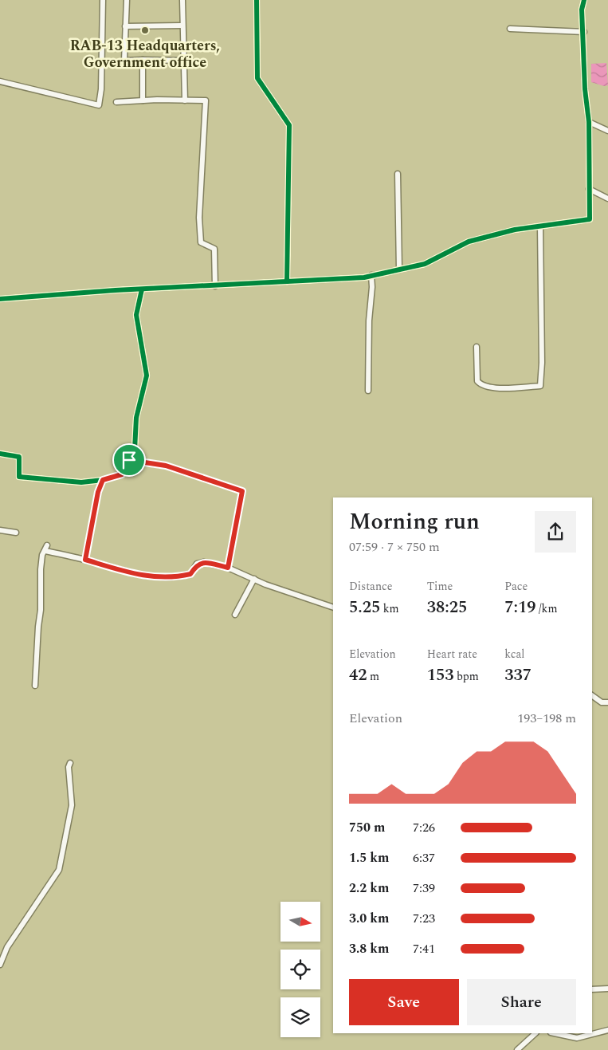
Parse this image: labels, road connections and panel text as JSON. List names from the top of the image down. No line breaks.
{"places":["RAB-13 Headquarters, Government office"],"north":"right","page":{"heading":["Morning run","07:59 · 7 × 750 m"],"stats":[["Distance","5.25 km"],["Time","38:25"],["Pace","7:19 /km"],["Elevation","42 m"],["Heart rate","153 bpm"],["kcal","337"]],"chart":["Elevation","193–198 m"],"list":[{"name":"750 m","note":"7:26"},{"name":"1.5 km","note":"6:37"},{"name":"2.2 km","note":"7:39"},{"name":"3.0 km","note":"7:23"},{"name":"3.8 km","note":"7:41"}],"buttons":["Save","Share"]}}
